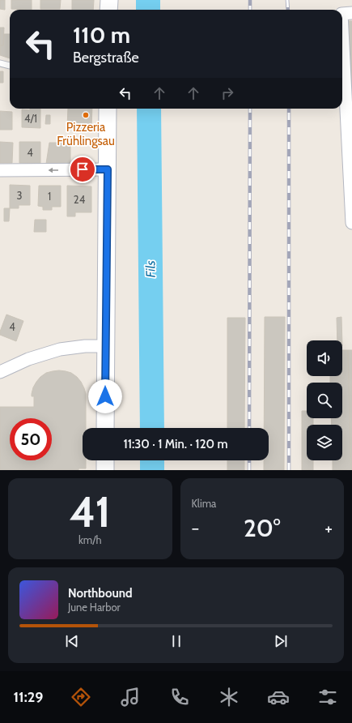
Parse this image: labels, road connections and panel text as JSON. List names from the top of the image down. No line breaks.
{"water":["Fils"],"places":["Pizzeria Frühlingsau"],"house_numbers":["4/1","4","3","1","24","4"],"page":{"turn":["110 m","Bergstraße"],"limit":"50","trip":"11:30 · 1 Min. · 120 m","tile":[["41","km/h"],"Klima"],"heat":["−","20°","+"],"song":["Northbound","June Harbor"],"tabs":"11:29"}}
